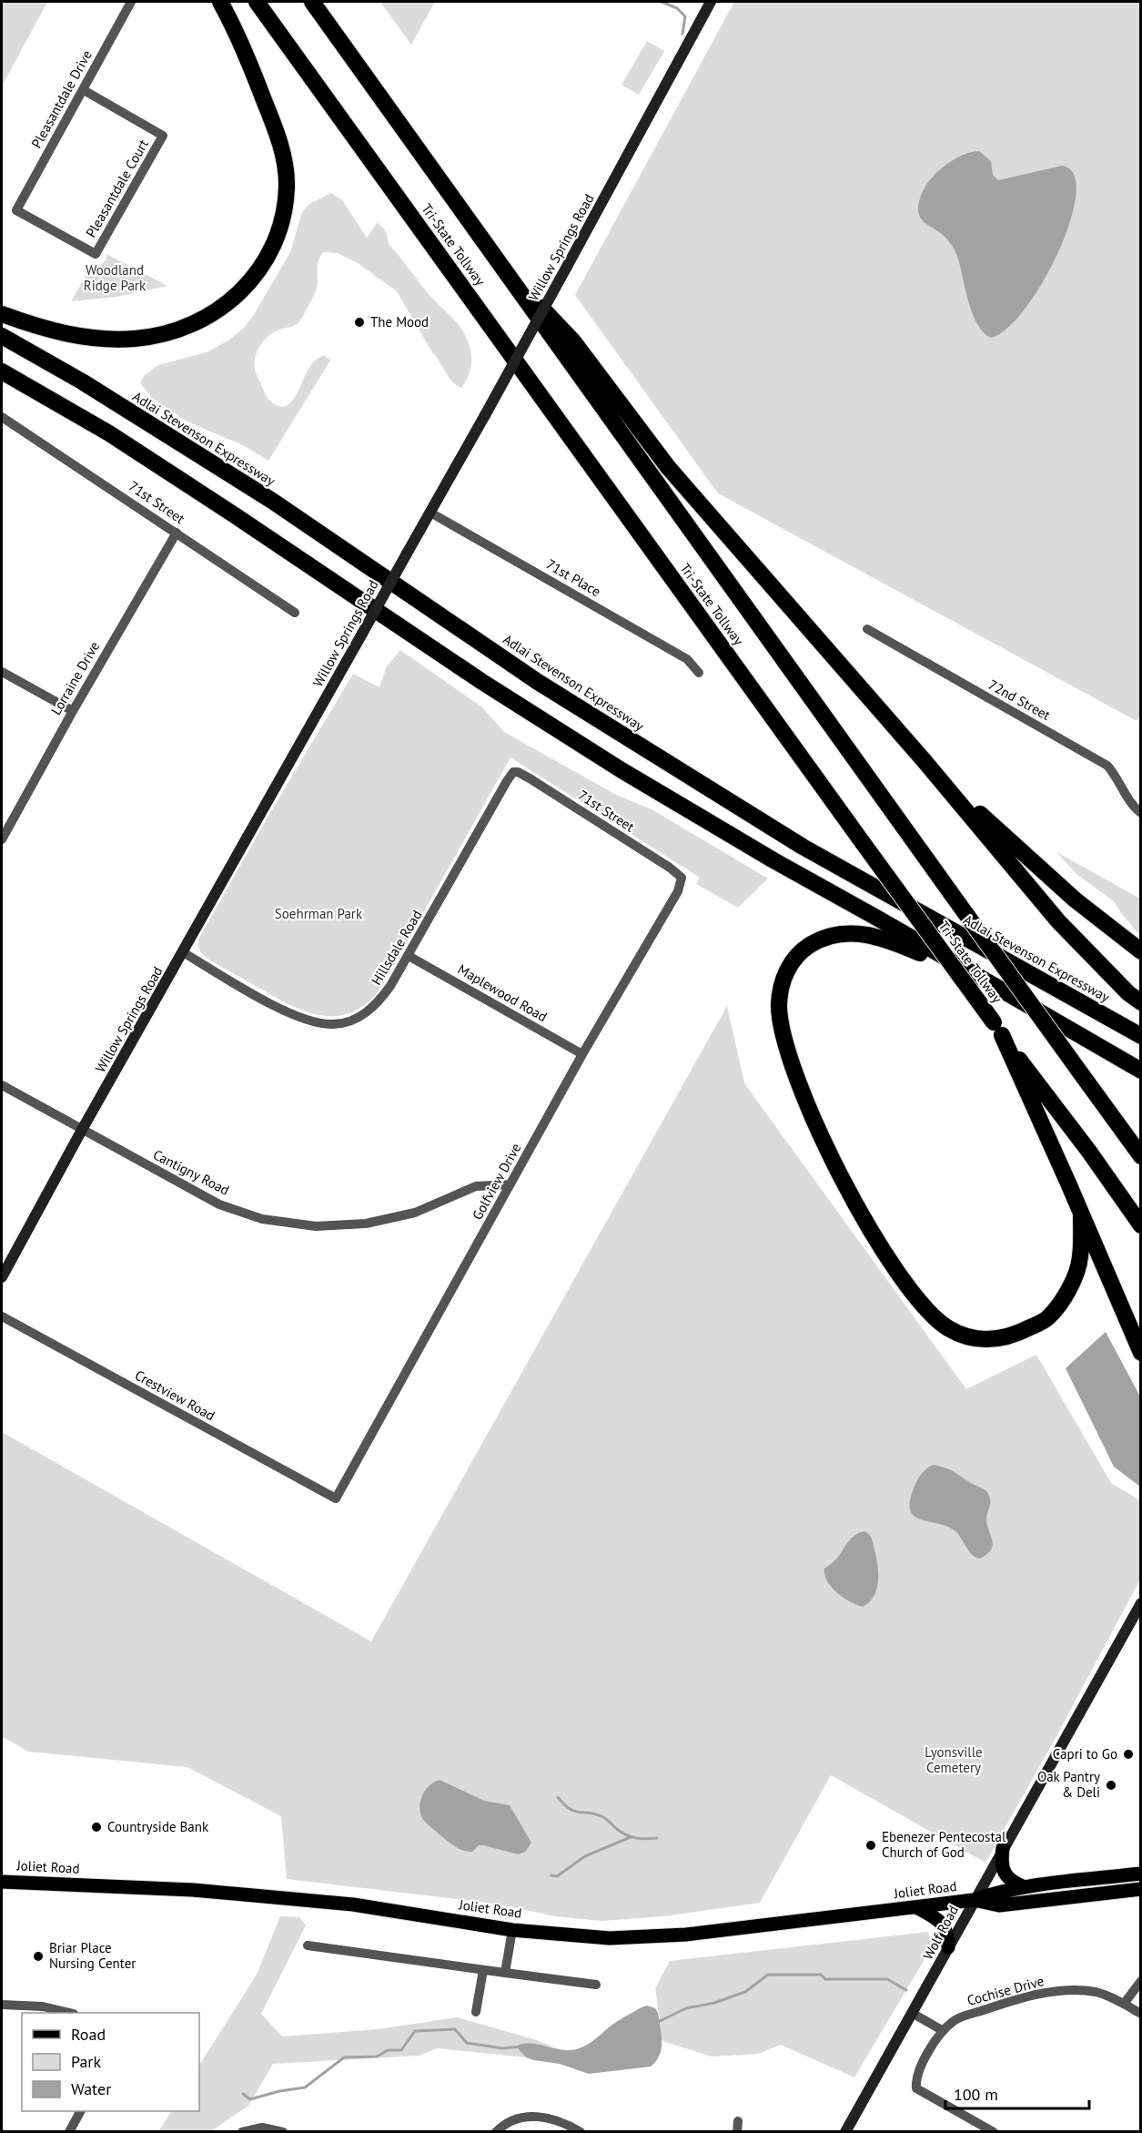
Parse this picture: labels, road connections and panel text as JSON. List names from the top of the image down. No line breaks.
{"streets":{"highway":["Tri-State Tollway","Adlai Stevenson Expressway"],"main road":["Willow Springs Road","Joliet Road","Wolf Road"],"street":["Pleasantdale Drive","Pleasantdale Court","71st Street","71st Place","Lorraine Drive","72nd Street","Hillsdale Road","Maplewood Road","Cantigny Road","Golfview Drive","Crestview Road","Cochise Drive"]},"crossings":[["Pleasantdale Drive","Pleasantdale Court"],["Willow Springs Road","71st Place"],["Willow Springs Road","Hillsdale Road"],["Willow Springs Road","Cantigny Road"],["71st Street","Lorraine Drive"],["71st Street","Hillsdale Road"],["71st Street","Golfview Drive"],["Hillsdale Road","Maplewood Road"],["Maplewood Road","Golfview Drive"],["Cantigny Road","Golfview Drive"],["Golfview Drive","Crestview Road"],["Joliet Road","Wolf Road"]],"parks":["Woodland Ridge Park","Soehrman Park","Lyonsville Cemetery"],"places":["The Mood","Capri to Go","Oak Pantry & Deli","Countryside Bank","Ebenezer Pentecostal Church of God","Briar Place Nursing Center"],"legend":["Road","Park","Water"],"scale_bar":"100 m"}
